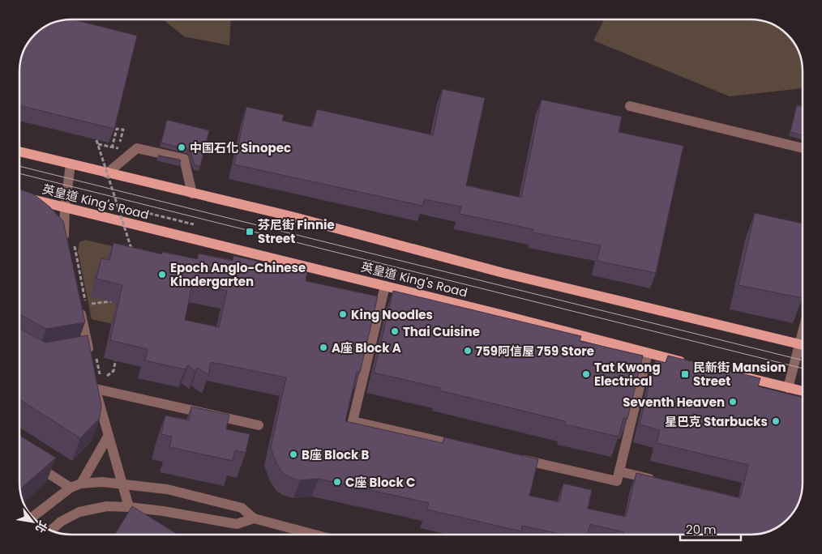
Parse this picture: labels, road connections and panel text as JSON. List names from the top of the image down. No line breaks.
{"streets":{"main road":["英皇道 King's Road"]},"places":{"other":["中国石化 Sinopec","Epoch Anglo-Chinese Kindergarten","King Noodles","Thai Cuisine","A座 Block A","759阿信屋 759 Store","Tat Kwong Electrical","Seventh Heaven","星巴克 Starbucks","B座 Block B","C座 Block C"],"transit":["芬尼街 Finnie Street","民新街 Mansion Street"]},"scale_bar":"20 m","north":"bottom right"}
